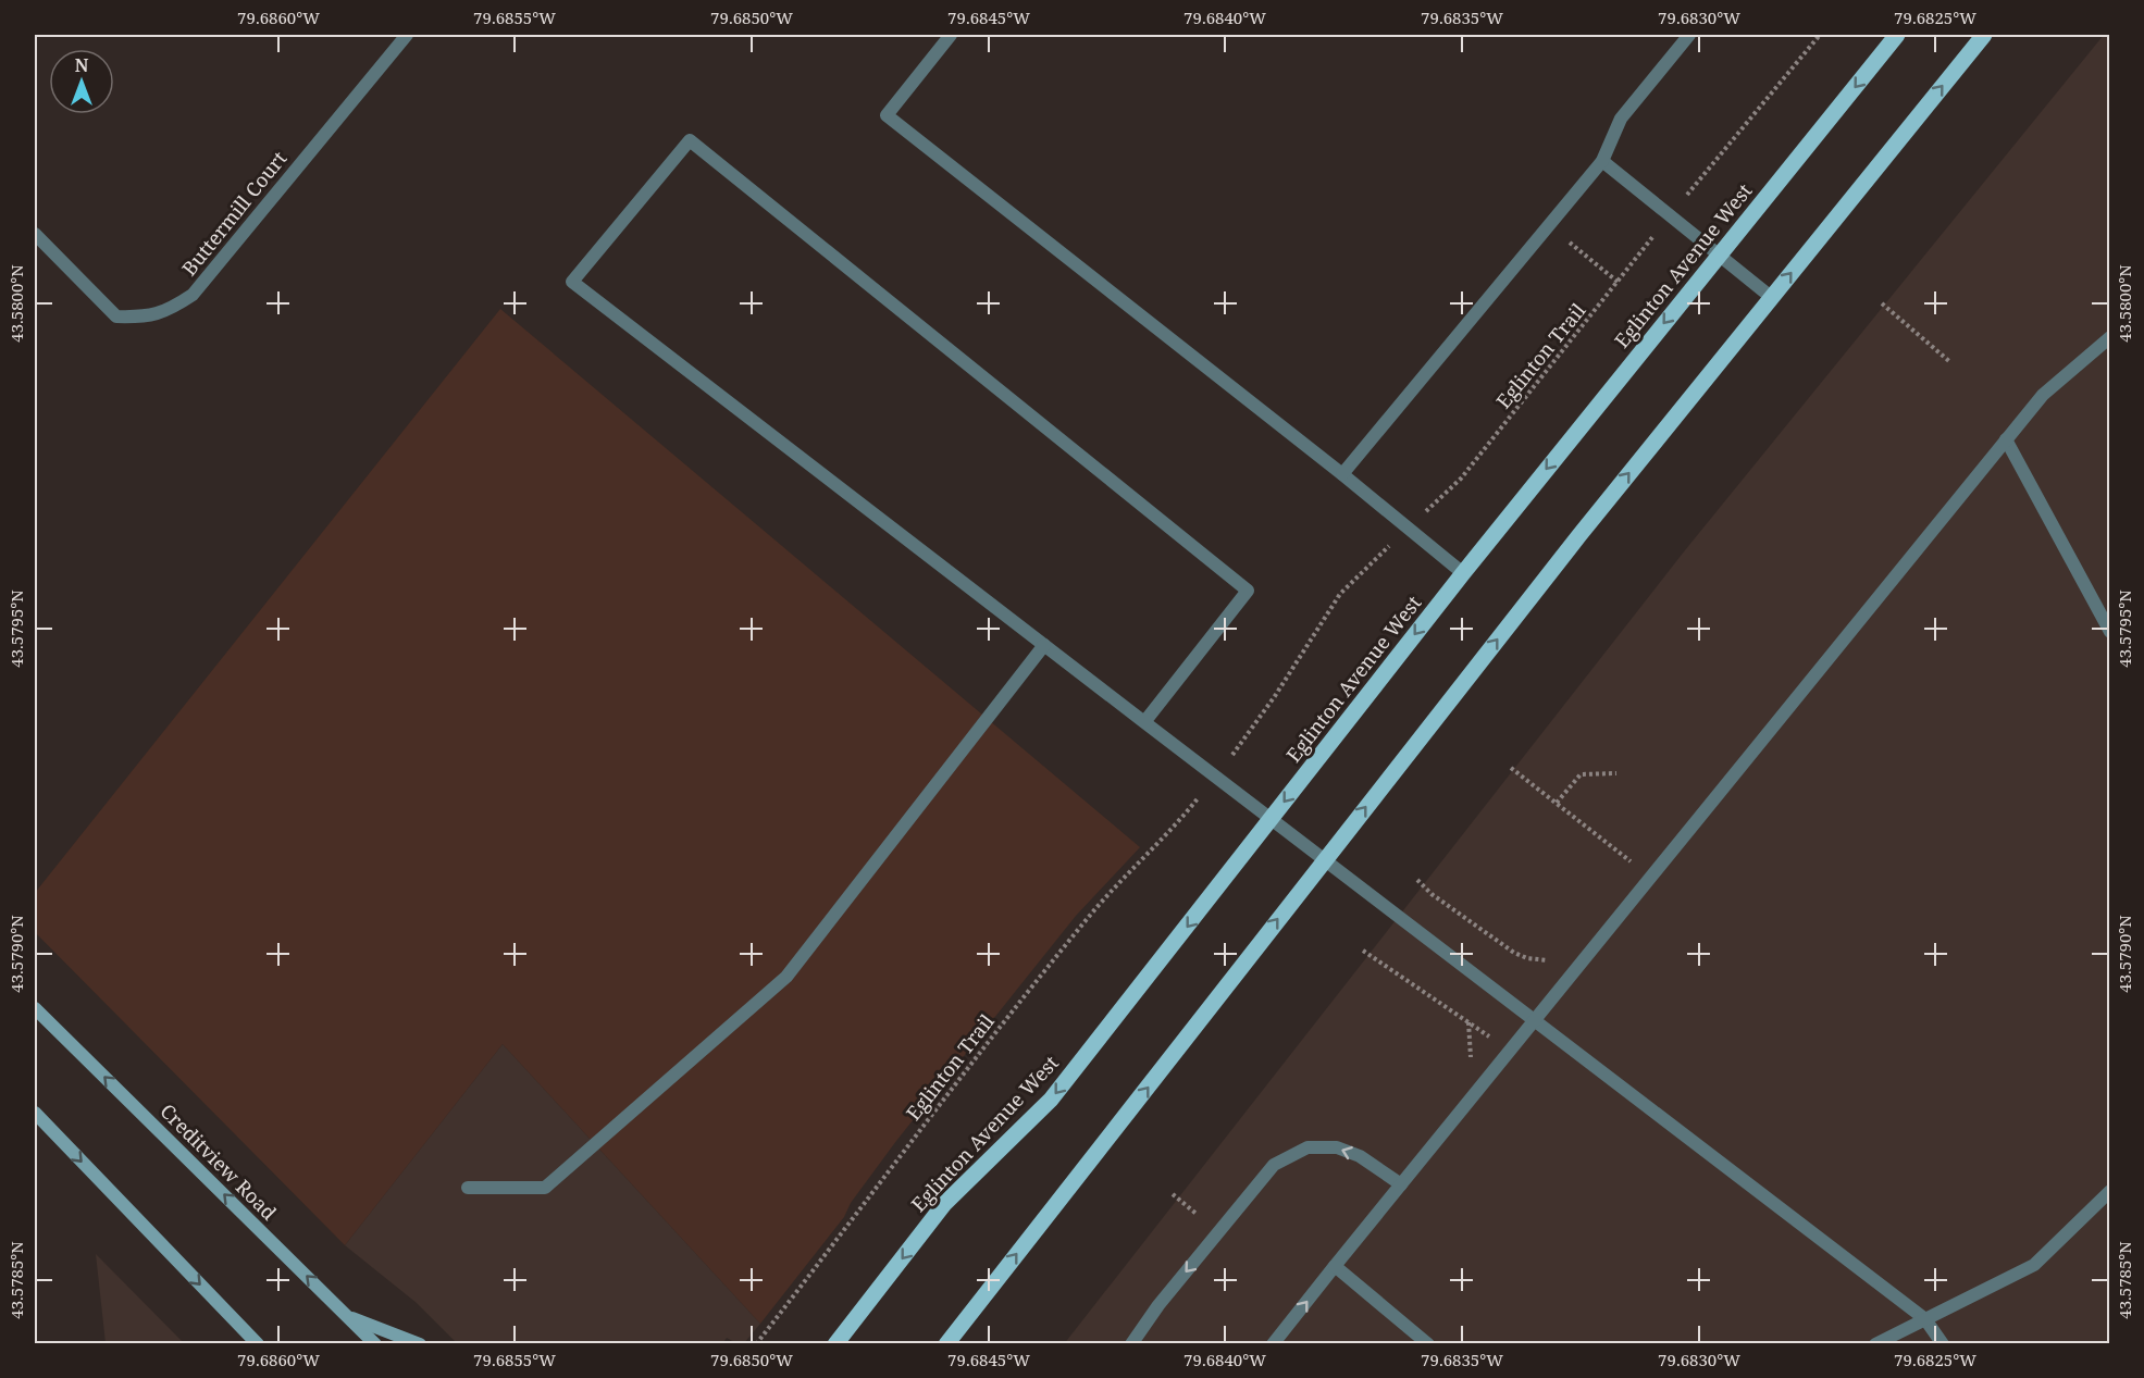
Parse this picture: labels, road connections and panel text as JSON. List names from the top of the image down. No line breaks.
{"streets":{"main road":["Eglinton Avenue West","Creditview Road"],"street":["Buttermill Court"],"path":["Eglinton Trail"]},"north":"top","coordinates":["79.6860°W","79.6855°W","79.6850°W","79.6845°W","79.6840°W","79.6835°W","79.6830°W","79.6825°W","43.5800°N","43.5795°N","43.5790°N","43.5785°N"]}
